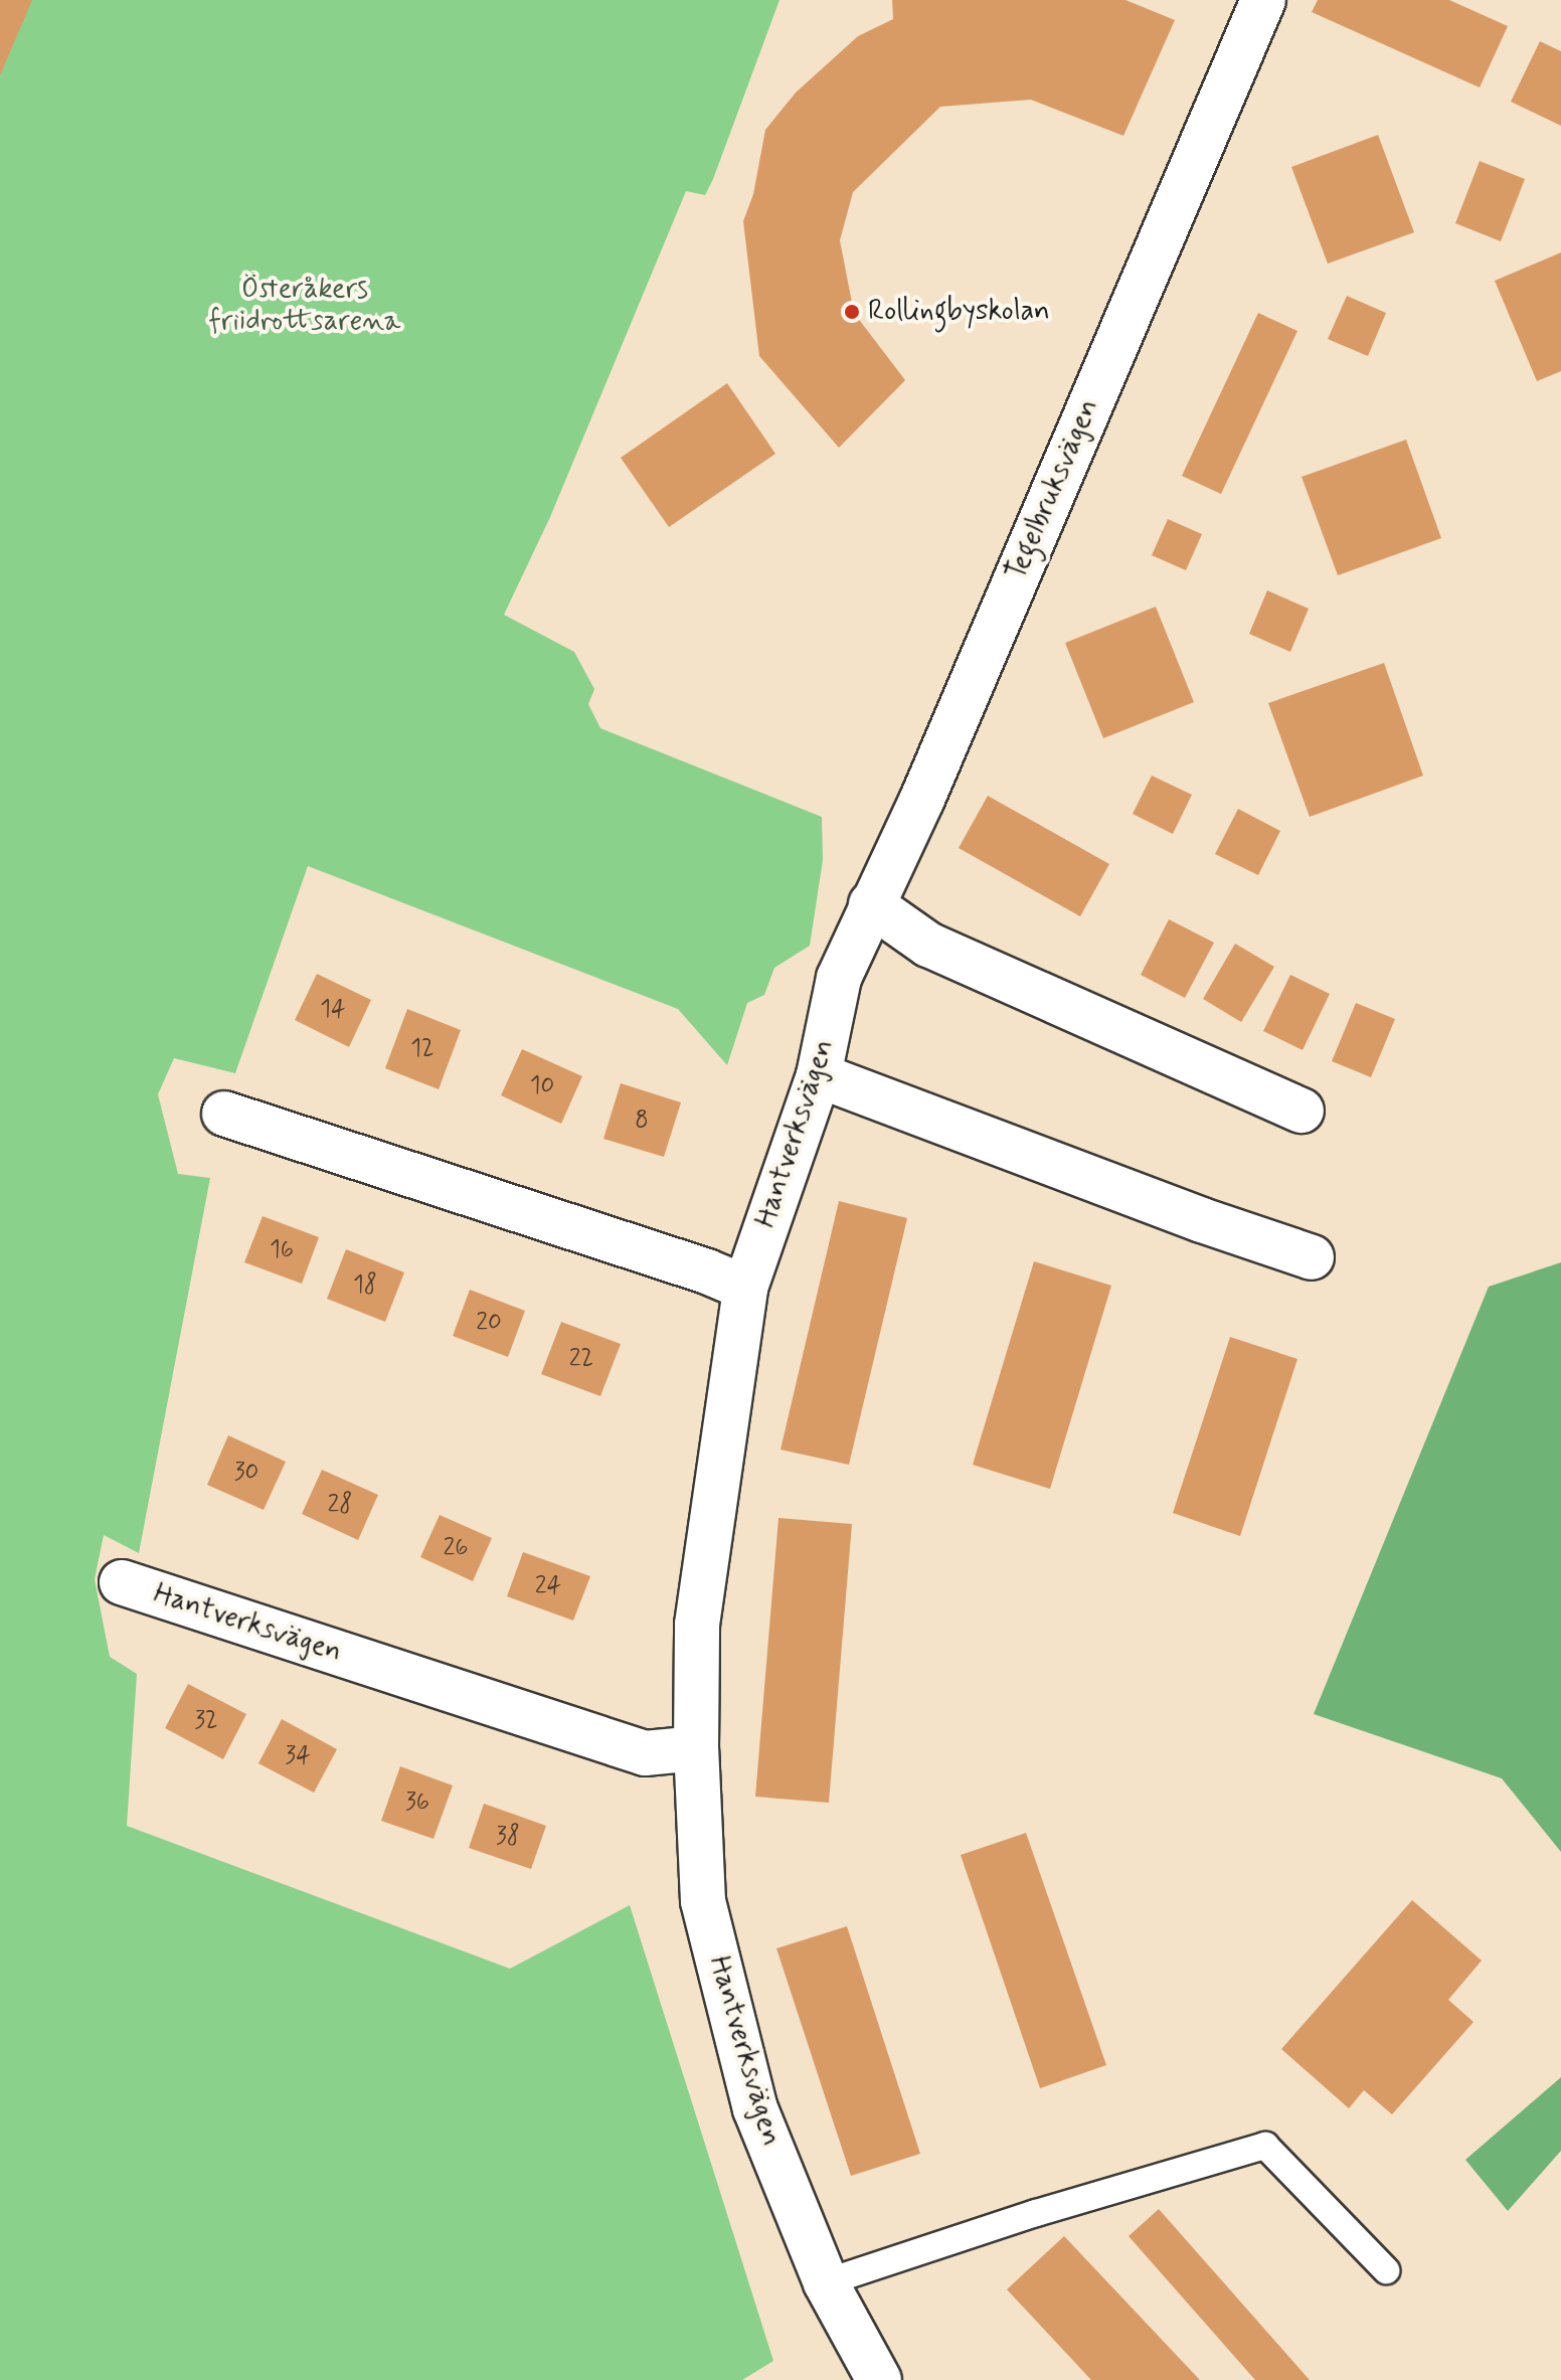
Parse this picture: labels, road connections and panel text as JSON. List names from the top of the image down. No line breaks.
{"streets":{"street":["Tegelbruksvägen","Hantverksvägen"]},"crossings":[["Tegelbruksvägen","Hantverksvägen"]],"parks":["Österåkers friidrottsarena"],"places":["Rollingbyskolan"],"house_numbers":["14","12","10","8","16","18","20","22","30","28","26","24","32","34","36","38"]}
